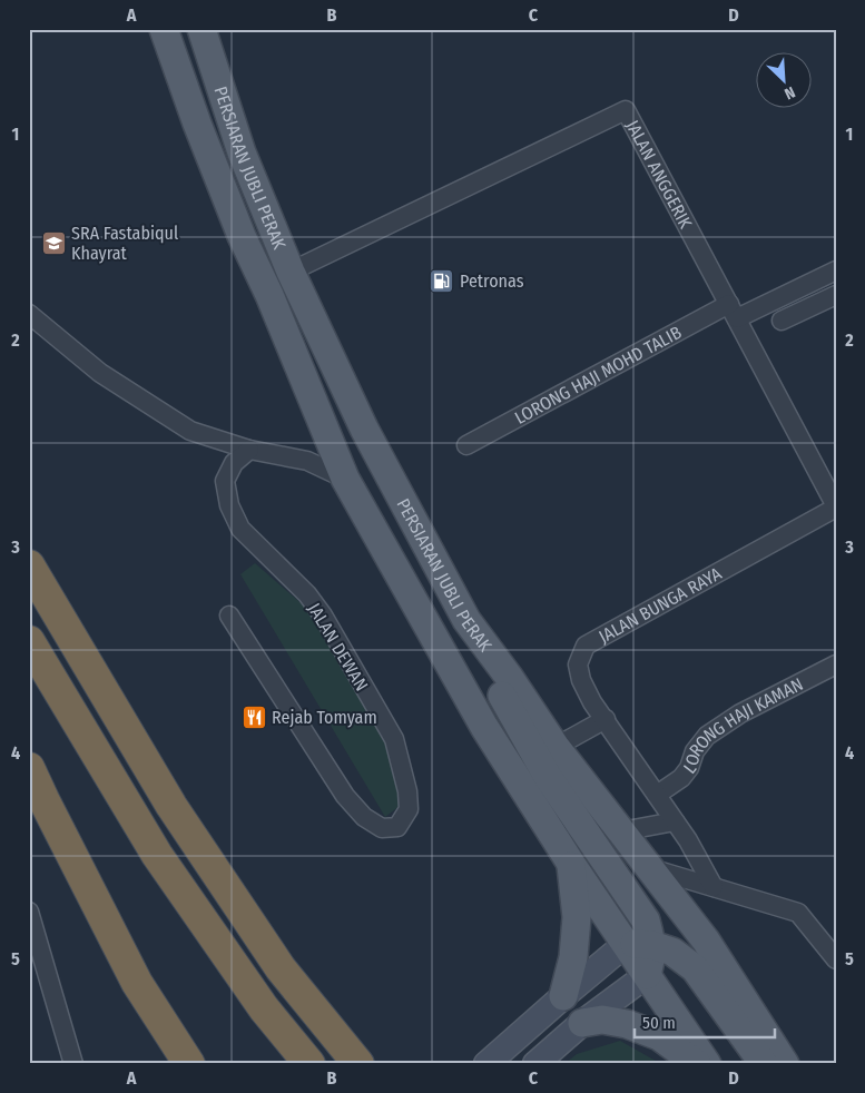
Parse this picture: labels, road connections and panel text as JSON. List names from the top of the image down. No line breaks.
{"streets":{"main road":["PERSIARAN JUBLI PERAK"],"street":["JALAN ANGGERIK","LORONG HAJI MOHD TALIB","JALAN BUNGA RAYA","JALAN DEWAN","LORONG HAJI KAMAN"]},"crossings":[["PERSIARAN JUBLI PERAK","JALAN ANGGERIK"],["JALAN ANGGERIK","LORONG HAJI MOHD TALIB"],["JALAN ANGGERIK","JALAN BUNGA RAYA"],["JALAN BUNGA RAYA","LORONG HAJI KAMAN"]],"places":{"school or university":["SRA Fastabiqul Khayrat"],"fuel station":["Petronas"],"restaurant":["Rejab Tomyam"]},"scale_bar":"50 m","north":"bottom right","grid":{"columns":["A","B","C","D"],"rows":["1","2","3","4","5"]}}
